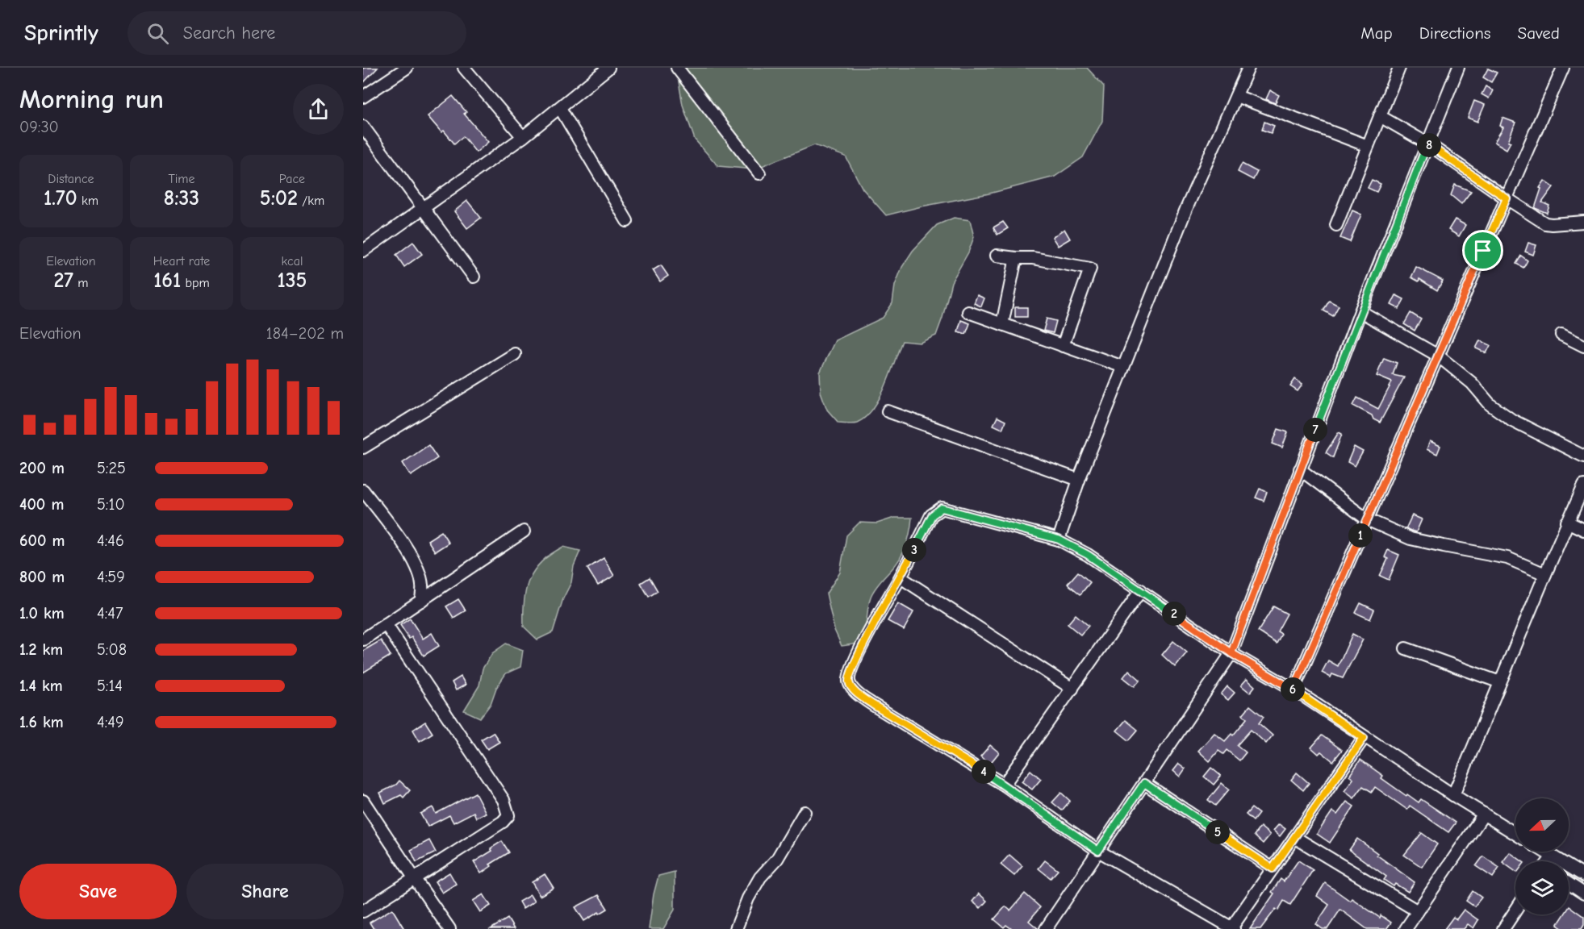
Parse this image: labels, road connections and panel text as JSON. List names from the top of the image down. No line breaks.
{"north":"left","page":{"header":"Sprintly","search":"Search here","nav":["Map","Directions","Saved"],"heading":["Morning run","09:30"],"pins":["8","7","1","3","2","6","4","5"],"stats":[["Distance","1.70 km"],["Time","8:33"],["Pace","5:02 /km"],["Elevation","27 m"],["Heart rate","161 bpm"],["kcal","135"]],"chart":["Elevation","184–202 m"],"list":[{"name":"200 m","note":"5:25"},{"name":"400 m","note":"5:10"},{"name":"600 m","note":"4:46"},{"name":"800 m","note":"4:59"},{"name":"1.0 km","note":"4:47"},{"name":"1.2 km","note":"5:08"},{"name":"1.4 km","note":"5:14"},{"name":"1.6 km","note":"4:49"}],"buttons":["Save","Share"]}}
